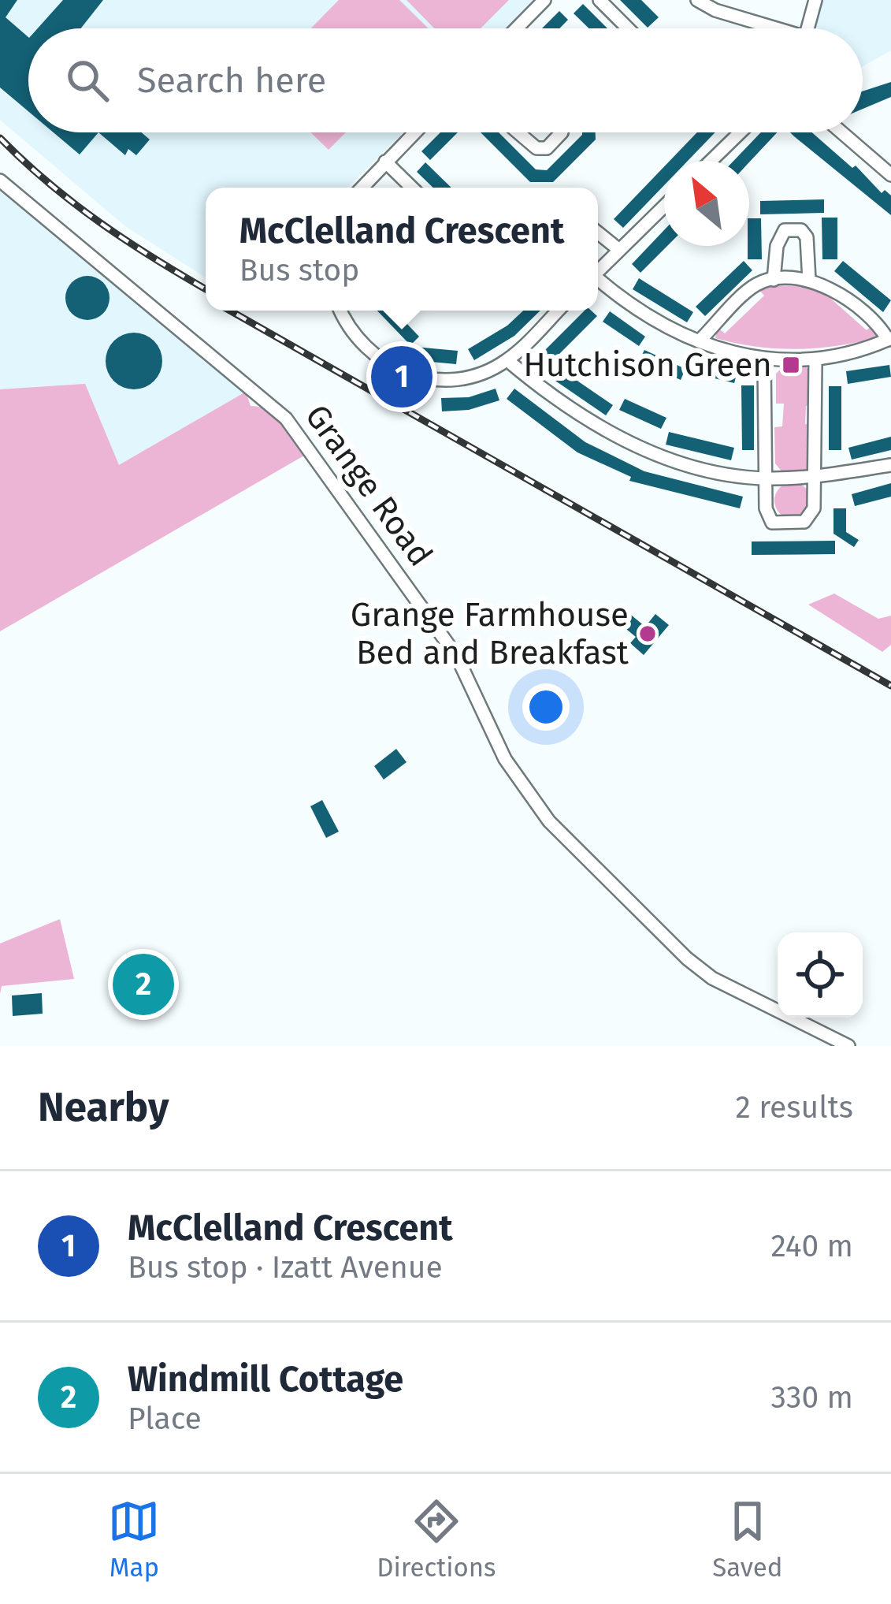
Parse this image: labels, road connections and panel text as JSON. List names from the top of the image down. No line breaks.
{"streets":{"street":["Grange Road"]},"places":{"transit":["Hutchison Green"],"other":["Grange Farmhouse Bed and Breakfast"]},"north":"top left","page":{"search":"Search here","popup":["McClelland Crescent","Bus stop"],"pins":["1","2"],"heading":["Nearby","2 results"],"list":[{"mark":"1","name":"McClelland Crescent","note":"Bus stop · Izatt Avenue","value":"240 m"},{"mark":"2","name":"Windmill Cottage","note":"Place","value":"330 m"}],"nav":["Map","Directions","Saved"]}}
